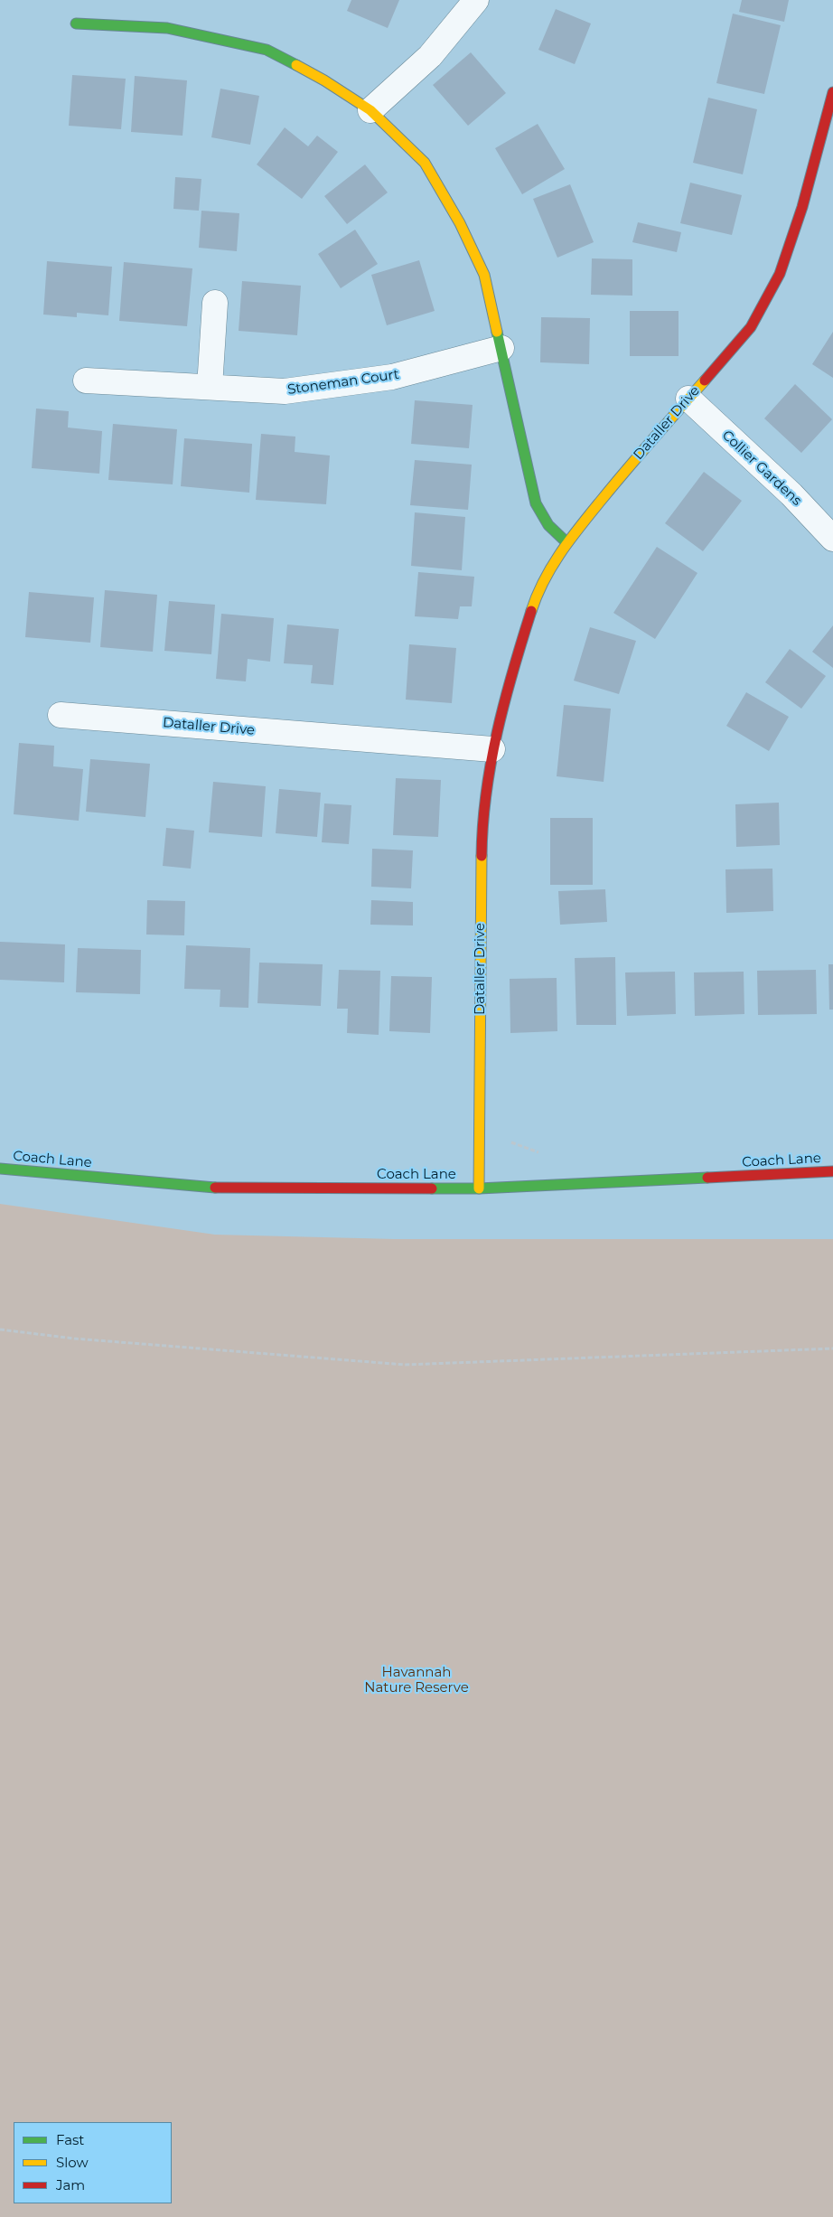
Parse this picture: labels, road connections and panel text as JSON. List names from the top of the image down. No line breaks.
{"streets":{"street":["Stoneman Court","Dataller Drive","Collier Gardens","Coach Lane"]},"crossings":[["Dataller Drive","Collier Gardens"],["Dataller Drive","Coach Lane"]],"parks":["Havannah Nature Reserve"],"legend":["Fast","Slow","Jam"]}
